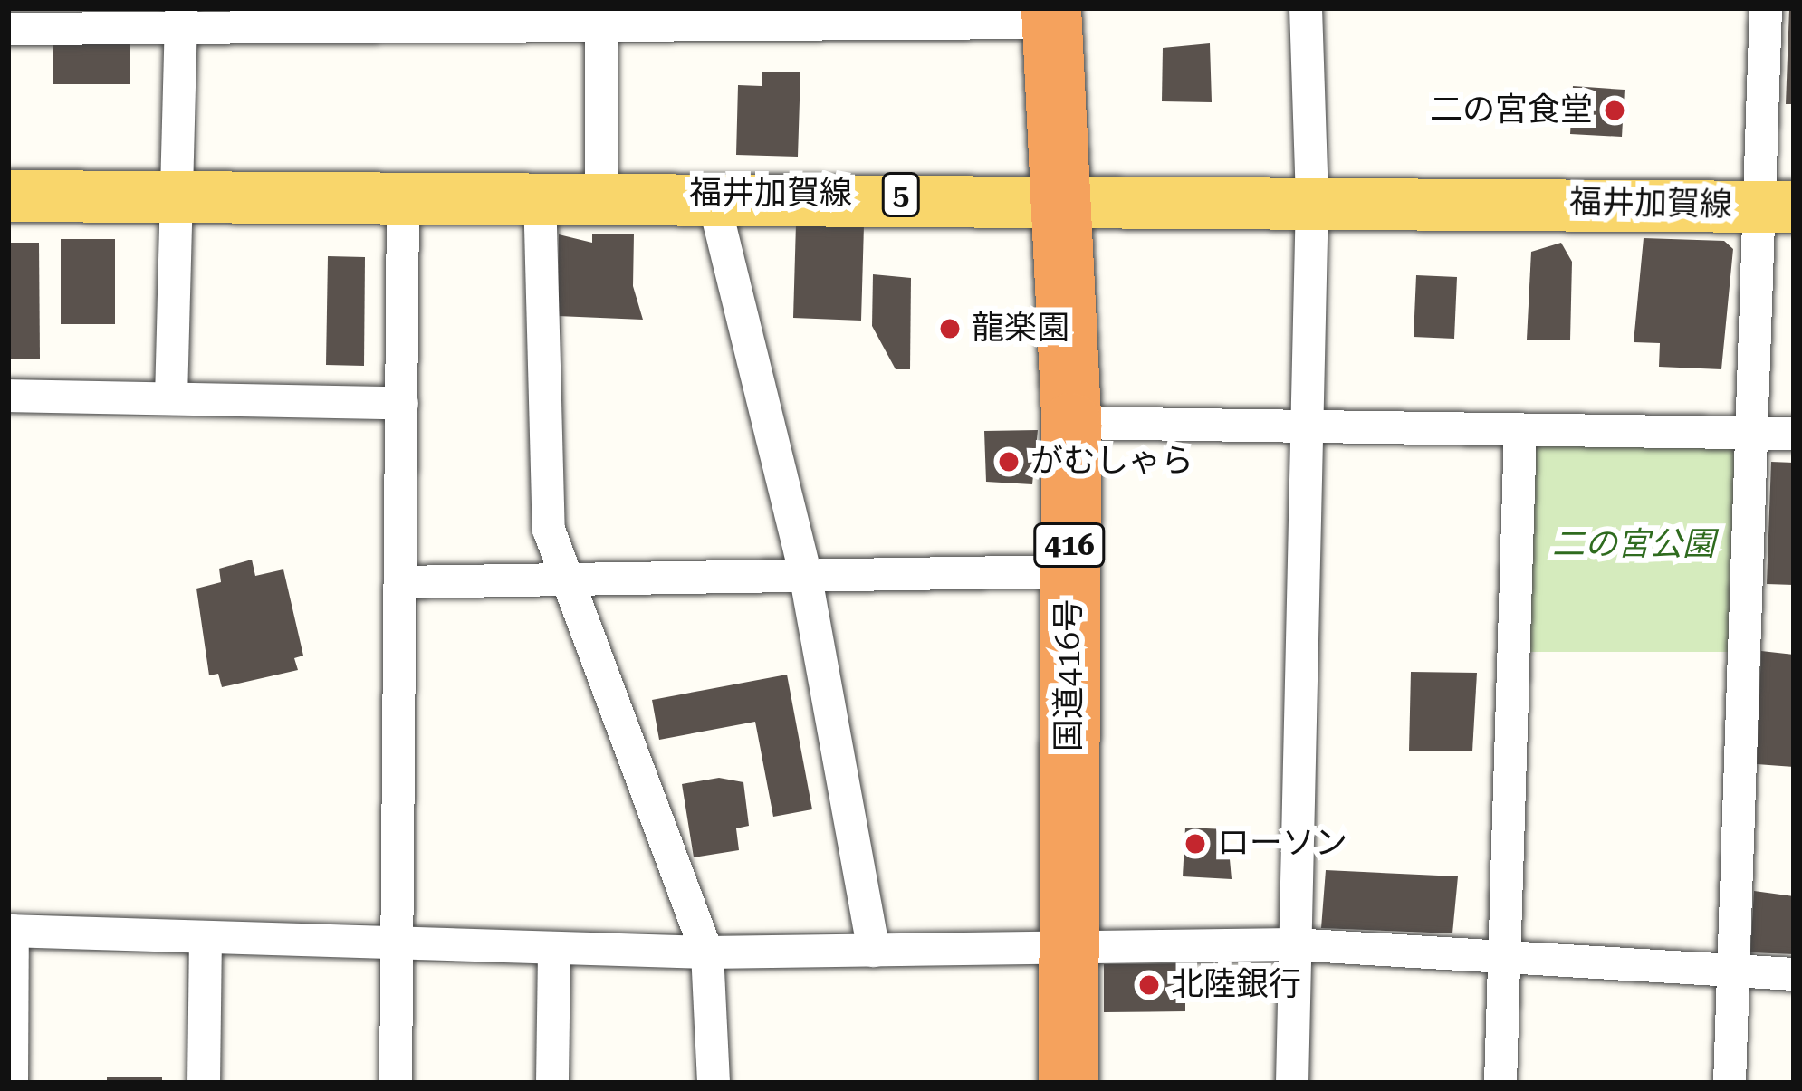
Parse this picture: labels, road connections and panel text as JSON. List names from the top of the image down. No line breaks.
{"streets":{"highway":["416","国道416号"],"main road":["福井加賀線","5"]},"crossings":[["福井加賀線","国道416号"]],"parks":["二の宮公園"],"places":["二の宮食堂","龍楽園","がむしゃら","ローソン","北陸銀行"]}
